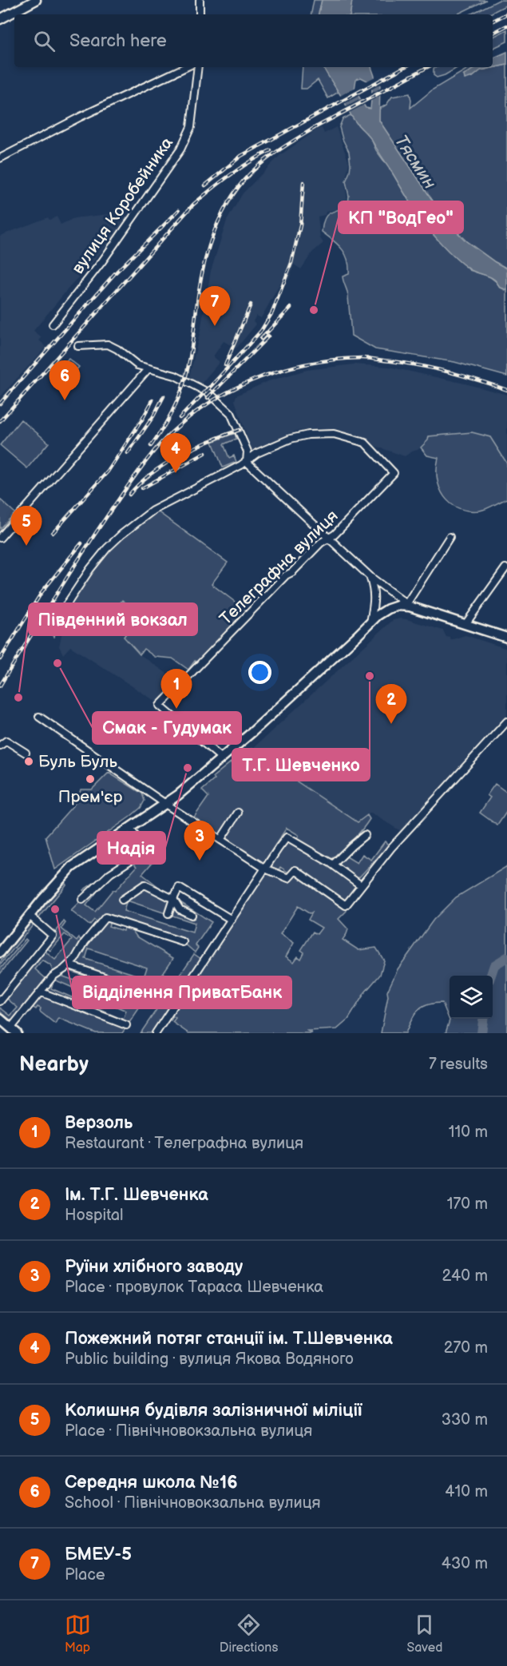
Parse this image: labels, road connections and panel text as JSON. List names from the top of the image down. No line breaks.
{"streets":{"street":["вулиця Коробейника","Телеграфна вулиця"]},"water":["Тясмин"],"places":["КП \"ВодГео\"","Смак - Гудумак","Т.Г. Шевченко","Південний вокзал","Буль Буль","Надія","Прем'єр","Відділення ПриватБанк"],"page":{"search":"Search here","pins":["7","6","4","5","1","2","3"],"heading":["Nearby","7 results"],"list":[{"mark":"1","name":"Верзоль","note":"Restaurant · Телеграфна вулиця","value":"110 m"},{"mark":"2","name":"Ім. Т.Г. Шевченка","note":"Hospital","value":"170 m"},{"mark":"3","name":"Руїни хлібного заводу","note":"Place · провулок Тараса Шевченка","value":"240 m"},{"mark":"4","name":"Пожежний потяг станції ім. Т.Шевченка","note":"Public building · вулиця Якова Водяного","value":"270 m"},{"mark":"5","name":"Колишня будівля залізничної міліції","note":"Place · Північновокзальна вулиця","value":"330 m"},{"mark":"6","name":"Середня школа №16","note":"School · Північновокзальна вулиця","value":"410 m"},{"mark":"7","name":"БМЕУ-5","note":"Place","value":"430 m"}],"nav":["Map","Directions","Saved"]}}
